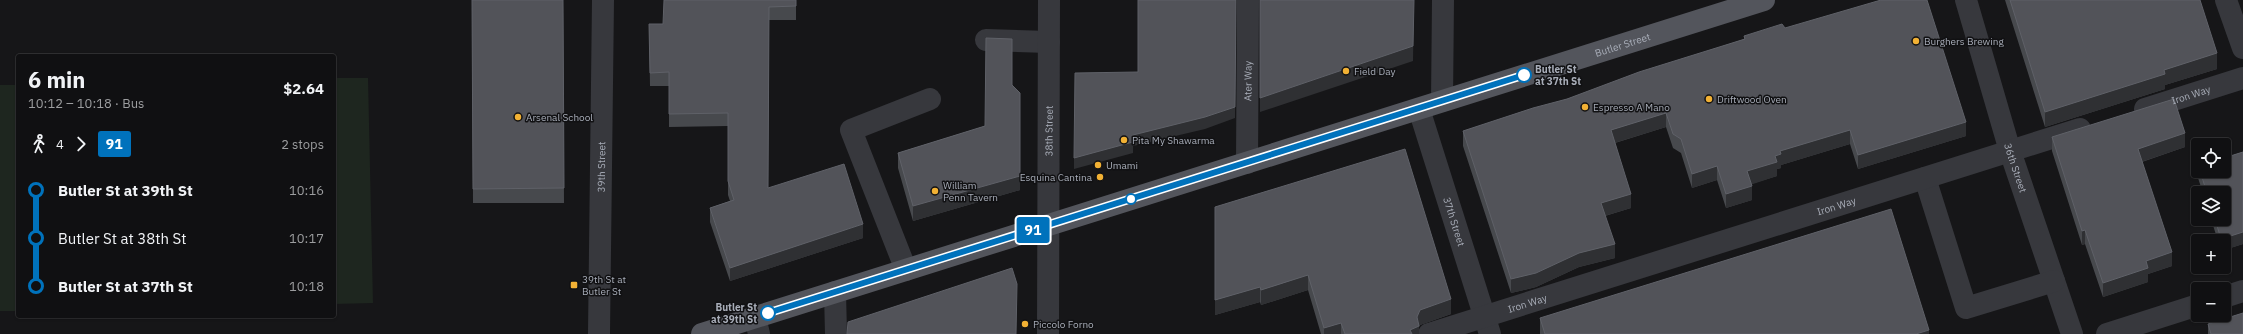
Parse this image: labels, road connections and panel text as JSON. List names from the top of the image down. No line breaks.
{"streets":{"main road":["Butler Street"],"street":["Ater Way","Iron Way","38th Street","39th Street","36th Street","37th Street"]},"crossings":[["Butler Street","Ater Way"],["Butler Street","38th Street"],["Butler Street","37th Street"],["Iron Way","36th Street"],["Iron Way","37th Street"]],"places":{"other":["Burghers Brewing","Field Day","Butler St at 37th St","Driftwood Oven","Espresso A Mano","Arsenal School","Pita My Shawarma","Umami","Esquina Cantina","William Penn Tavern","Butler St at 39th St","Piccolo Forno"],"transit":["39th St at Butler St"]},"lines":["bus line 91"],"page":{"on_map":"91","heading":["6 min","10:12 – 10:18 · Bus","$2.64"],"legs":["4","91","2 stops"],"map_buttons":["+","−"],"list":[{"name":"Butler St at 39th St","value":"10:16"},{"name":"Butler St at 38th St","value":"10:17"},{"name":"Butler St at 37th St","value":"10:18"}]}}
